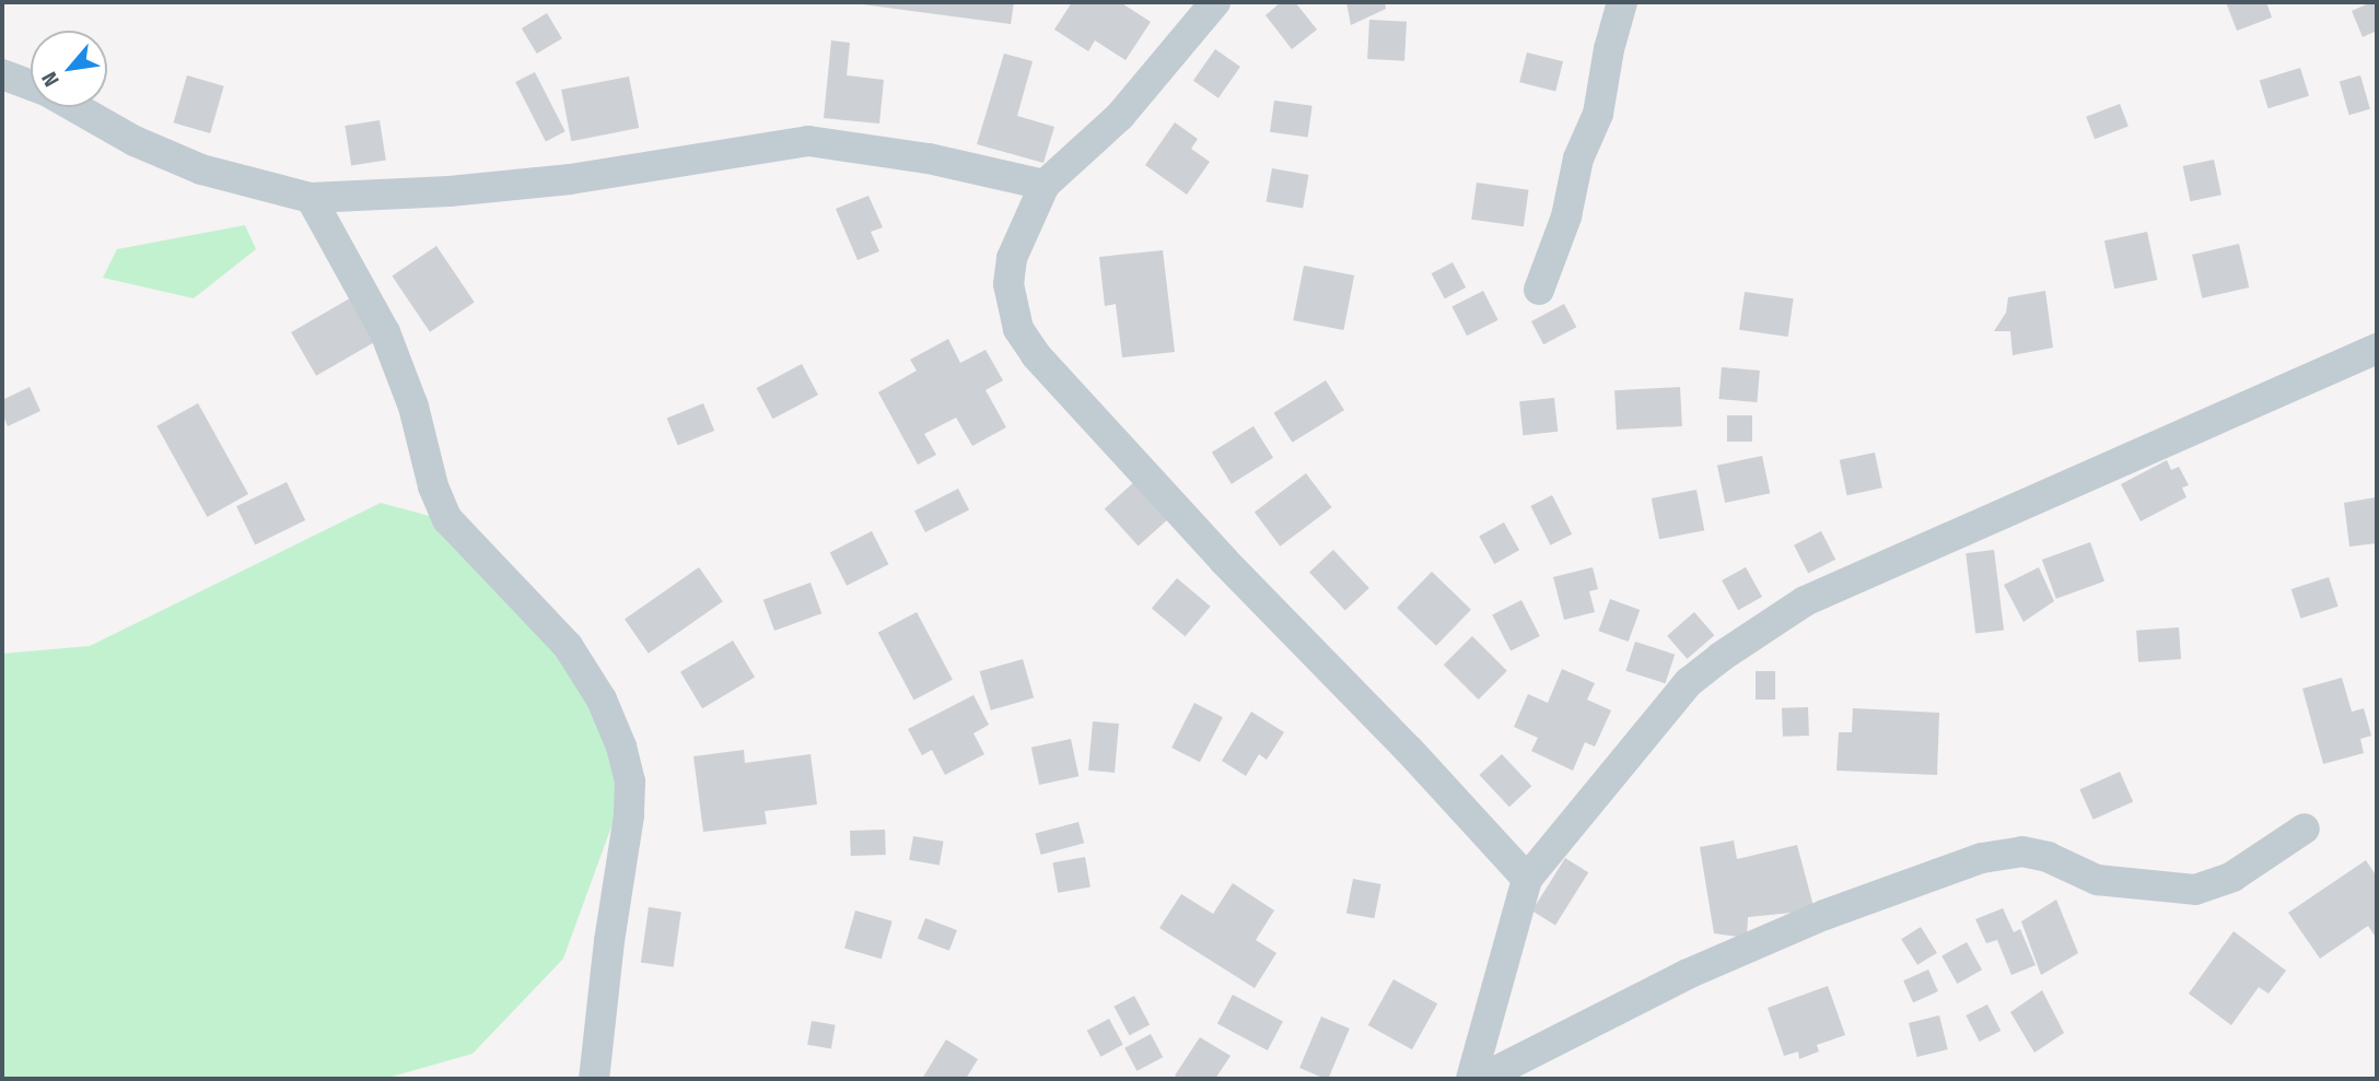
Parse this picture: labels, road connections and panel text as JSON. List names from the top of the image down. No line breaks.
{"north":"bottom left"}
